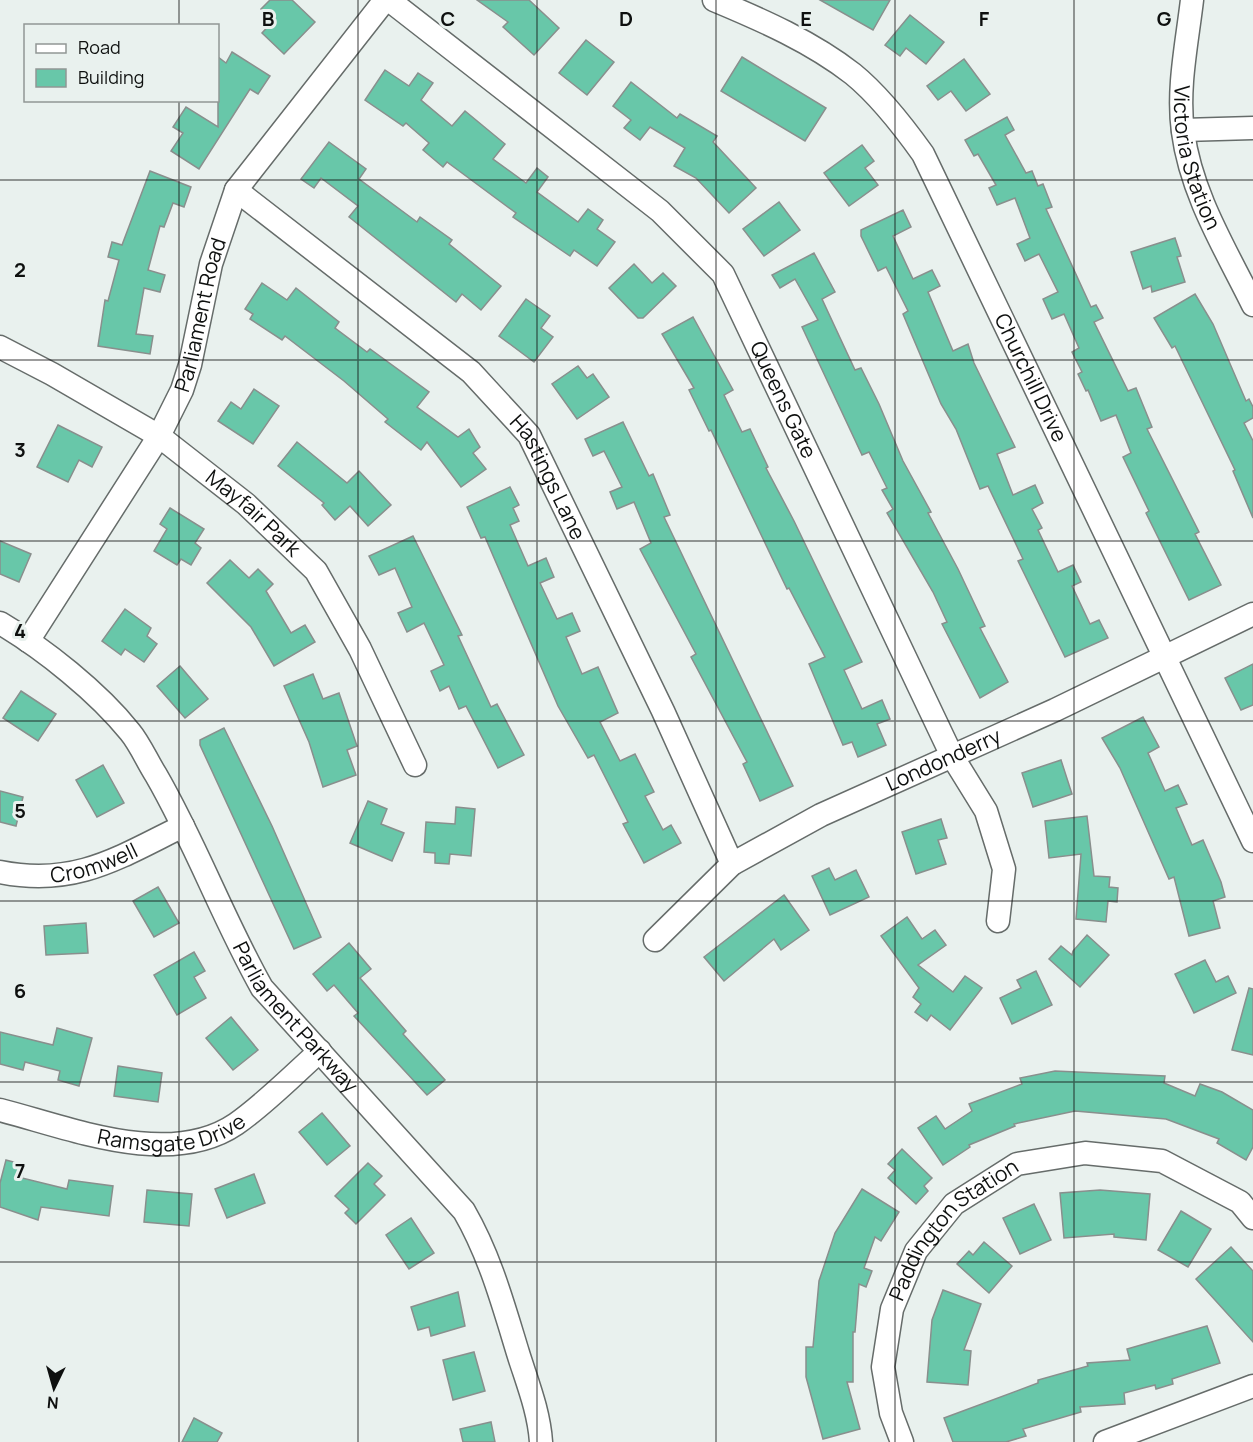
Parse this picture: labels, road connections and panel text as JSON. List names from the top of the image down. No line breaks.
{"streets":{"street":["Victoria Station","Parliament Road","Churchill Drive","Queens Gate","Hastings Lane","Mayfair Park","Londonderry","Cromwell","Parliament Parkway","Ramsgate Drive","Paddington Station"]},"crossings":[["Parliament Road","Queens Gate"],["Parliament Road","Hastings Lane"],["Parliament Road","Mayfair Park"],["Parliament Road","Parliament Parkway"],["Churchill Drive","Londonderry"],["Queens Gate","Londonderry"],["Hastings Lane","Londonderry"],["Cromwell","Parliament Parkway"],["Parliament Parkway","Ramsgate Drive"]],"legend":["Road","Building"],"north":"bottom","grid":{"columns":["B","C","D","E","F","G"],"rows":["2","3","4","5","6","7"]}}
